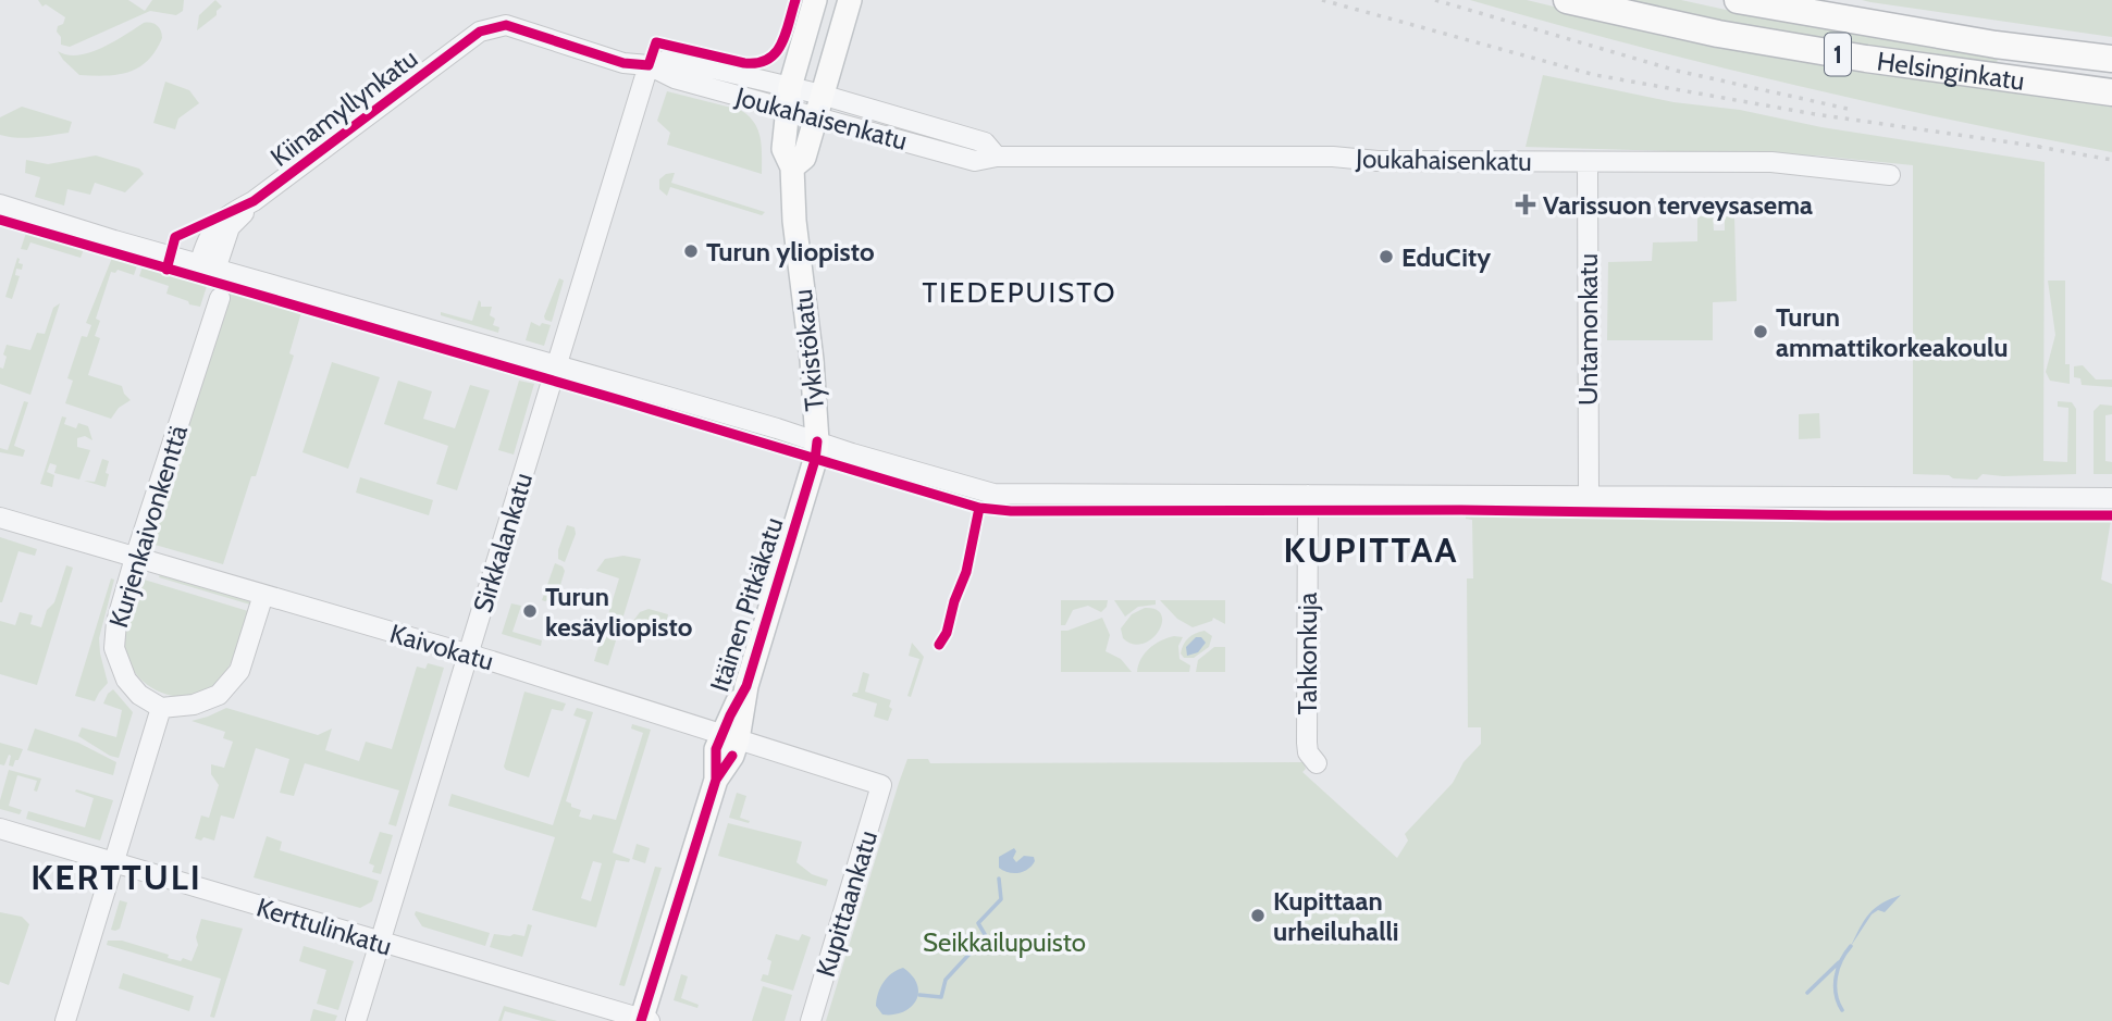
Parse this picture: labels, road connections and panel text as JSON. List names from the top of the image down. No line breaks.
{"streets":{"highway":["1","Helsinginkatu"],"main road":["Tykistökatu","Itäinen Pitkäkatu"],"street":["Kiinamyllynkatu","Joukahaisenkatu","Untamonkatu","Kurjenkaivonkenttä","Sirkkalankatu","Kaivokatu","Tahkonkuja","Kupittaankatu","Kerttulinkatu"]},"crossings":[["Kiinamyllynkatu","Joukahaisenkatu"],["Joukahaisenkatu","Untamonkatu"],["Joukahaisenkatu","Tykistökatu"],["Joukahaisenkatu","Sirkkalankatu"],["Tykistökatu","Itäinen Pitkäkatu"],["Kurjenkaivonkenttä","Kaivokatu"],["Sirkkalankatu","Kaivokatu"],["Sirkkalankatu","Kerttulinkatu"],["Itäinen Pitkäkatu","Kaivokatu"],["Itäinen Pitkäkatu","Kerttulinkatu"],["Kaivokatu","Kupittaankatu"]],"districts":["TIEDEPUISTO","KUPITTAA","KERTTULI"],"parks":["Seikkailupuisto"],"places":{"health":["Varissuon terveysasema"],"other":["Turun yliopisto","EduCity","Turun ammattikorkeakoulu","Turun kesäyliopisto","Kupittaan urheiluhalli"]}}
